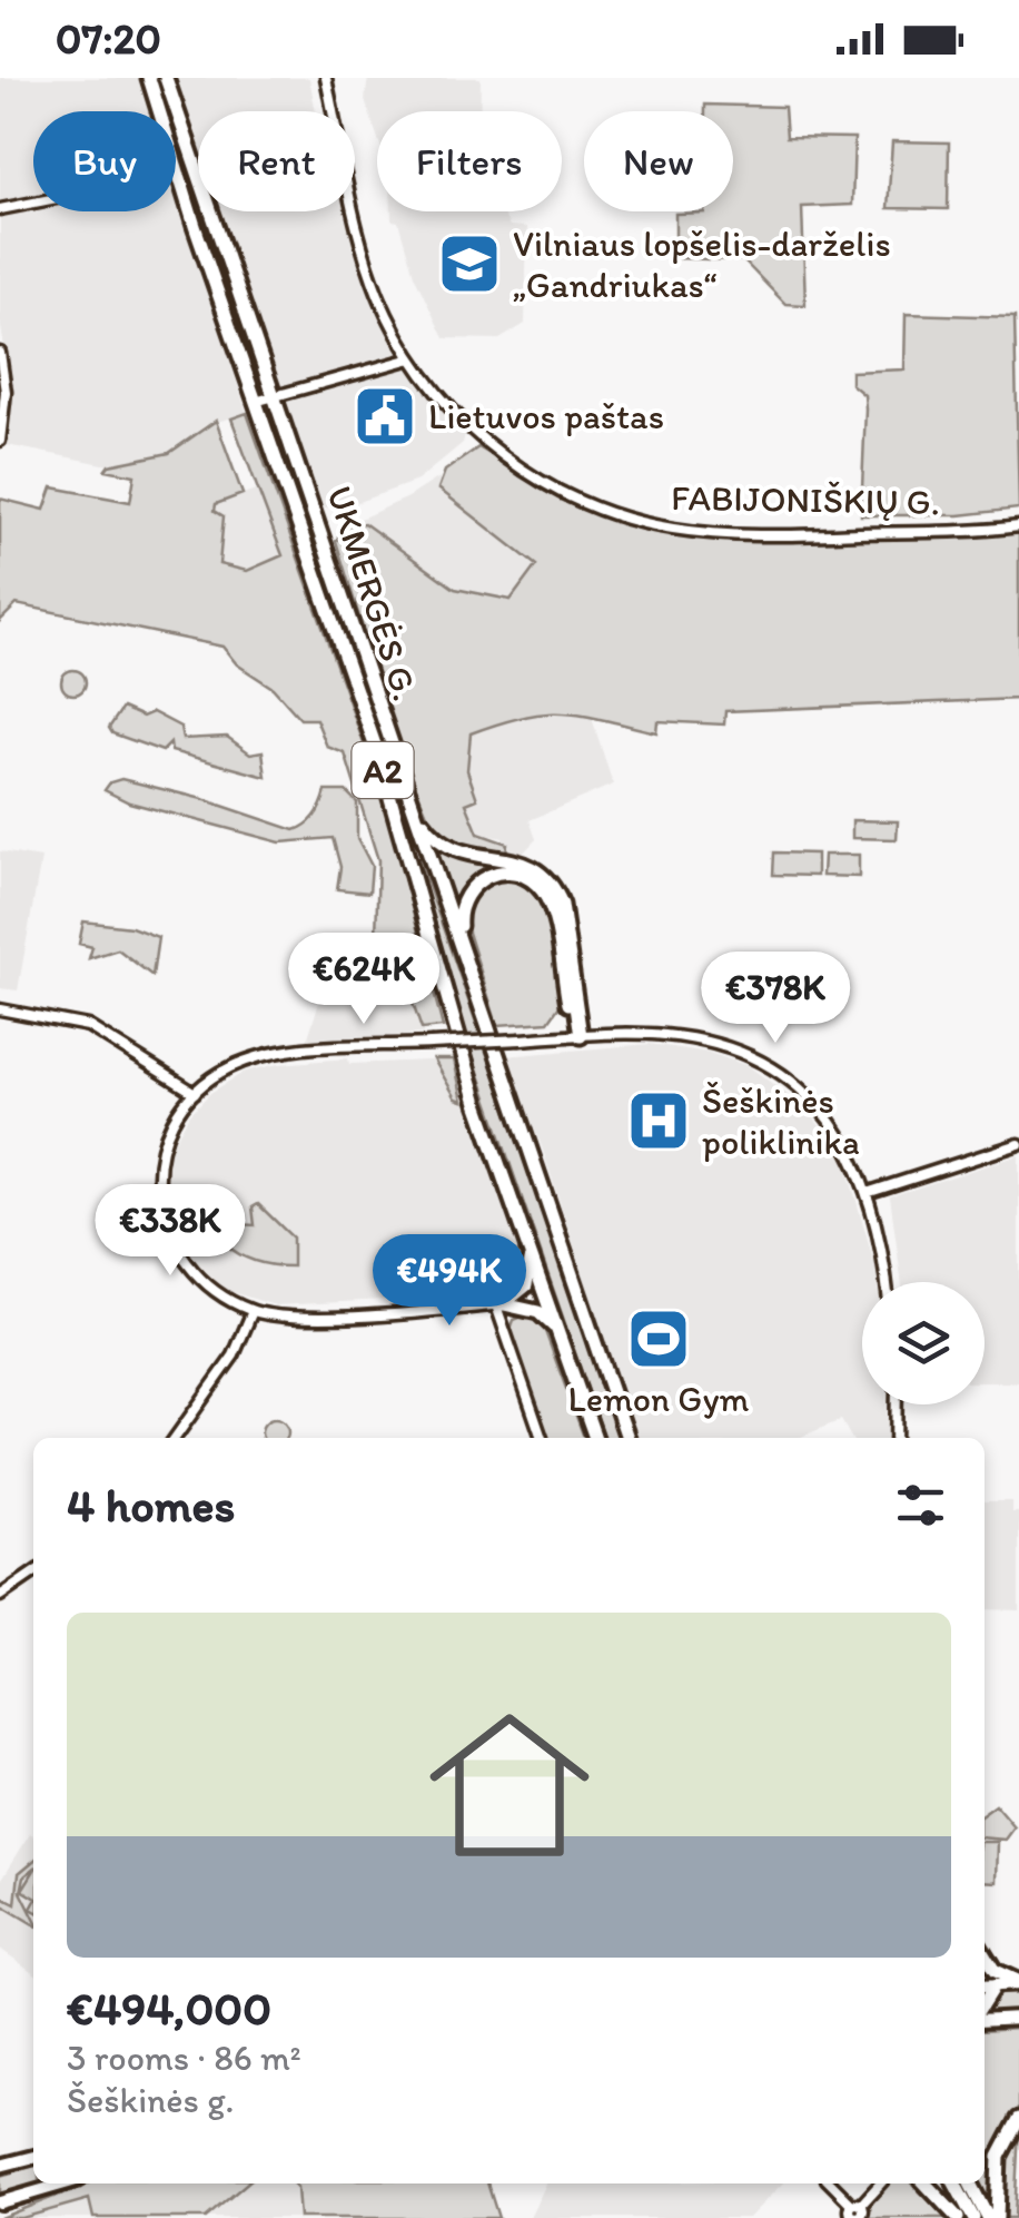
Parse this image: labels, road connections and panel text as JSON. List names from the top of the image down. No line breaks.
{"streets":{"highway":["UKMERGĖS G.","A2"],"street":["FABIJONIŠKIŲ G."]},"places":{"school or university":["Vilniaus lopšelis-darželis „Gandriukas“"],"public building":["Lietuvos paštas"],"hospital":["Šeškinės poliklinika"],"sports":["Lemon Gym"]},"page":{"status":"07:20","chip":["Buy","Rent","Filters","New"],"price":["€624K","€378K","€338K","€494K"],"heading":"4 homes","list":[{"name":"€494,000","note":"3 rooms · 86 m² · Šeškinės g."}]}}
